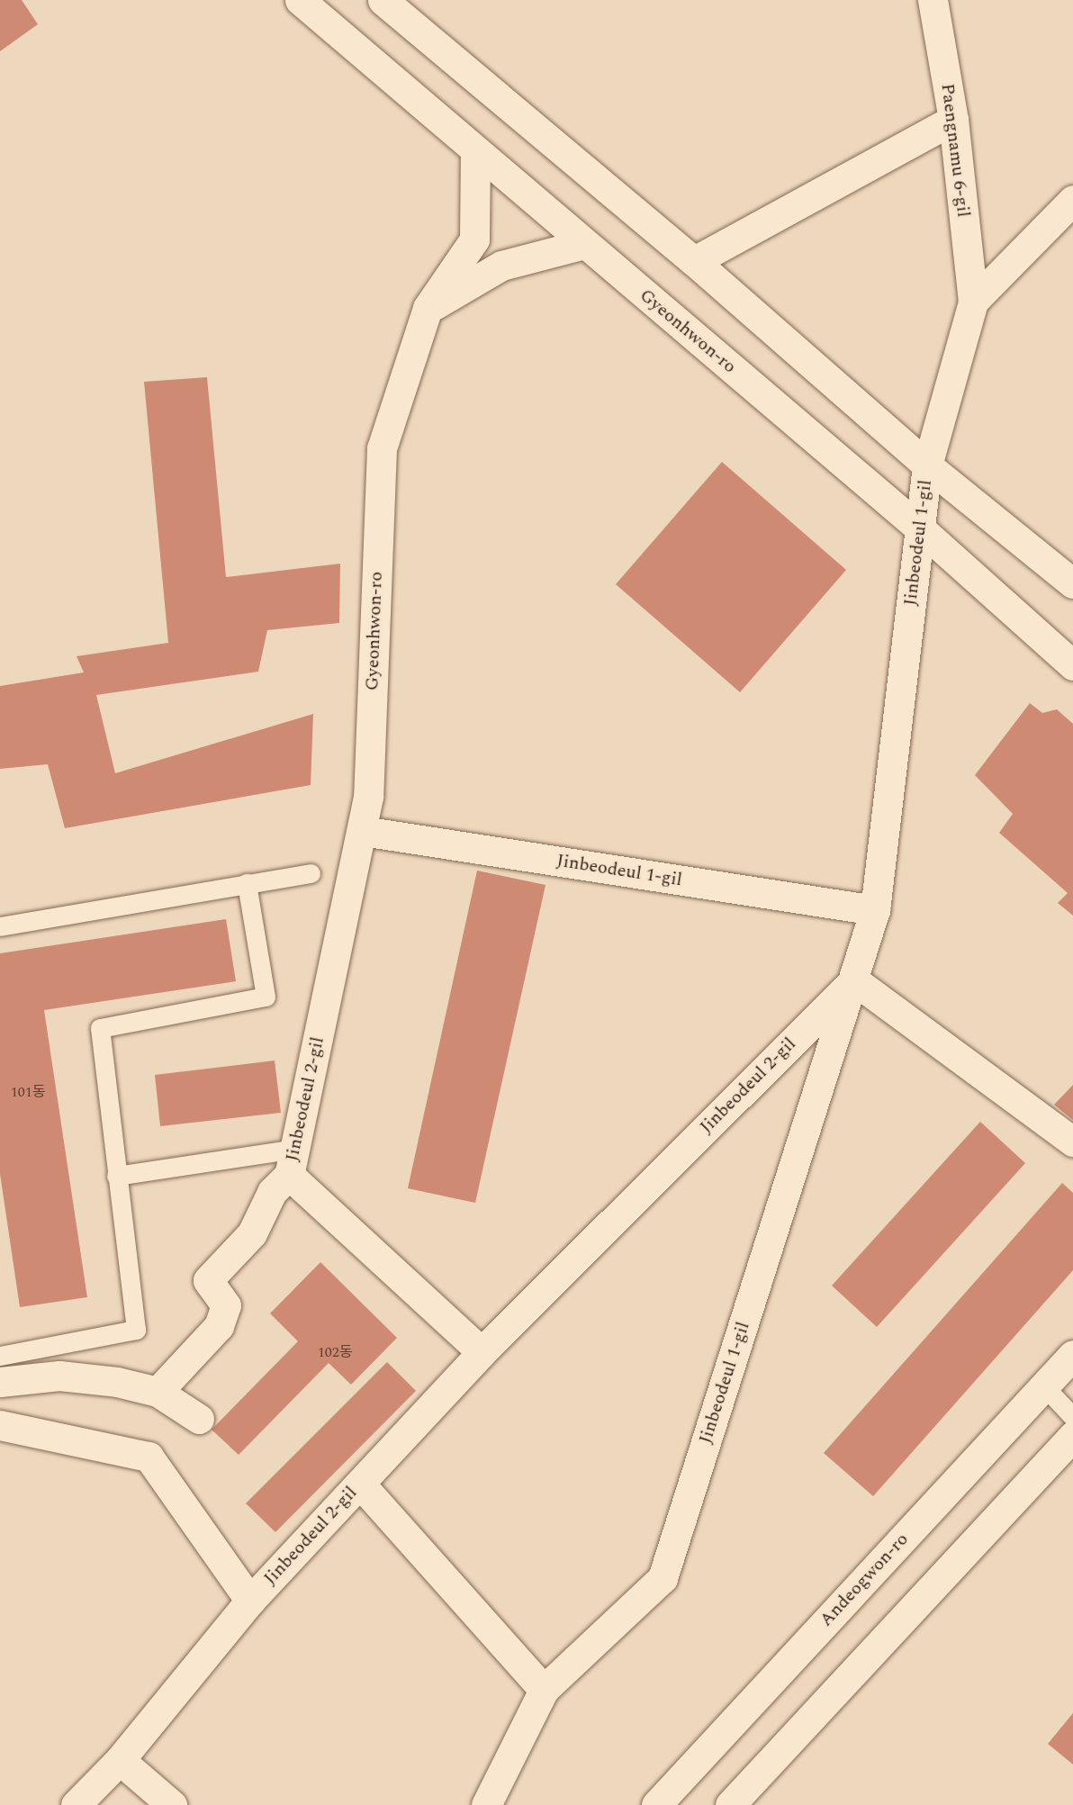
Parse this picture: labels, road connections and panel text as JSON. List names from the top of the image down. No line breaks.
{"streets":{"street":["Paengnamu 6-gil","Gyeonhwon-ro","Jinbeodeul 1-gil","Jinbeodeul 2-gil","Andeogwon-ro"]},"crossings":[["Paengnamu 6-gil","Jinbeodeul 1-gil"],["Gyeonhwon-ro","Jinbeodeul 1-gil"],["Gyeonhwon-ro","Jinbeodeul 2-gil"],["Jinbeodeul 1-gil","Jinbeodeul 2-gil"]],"house_numbers":["101동","102동"]}
